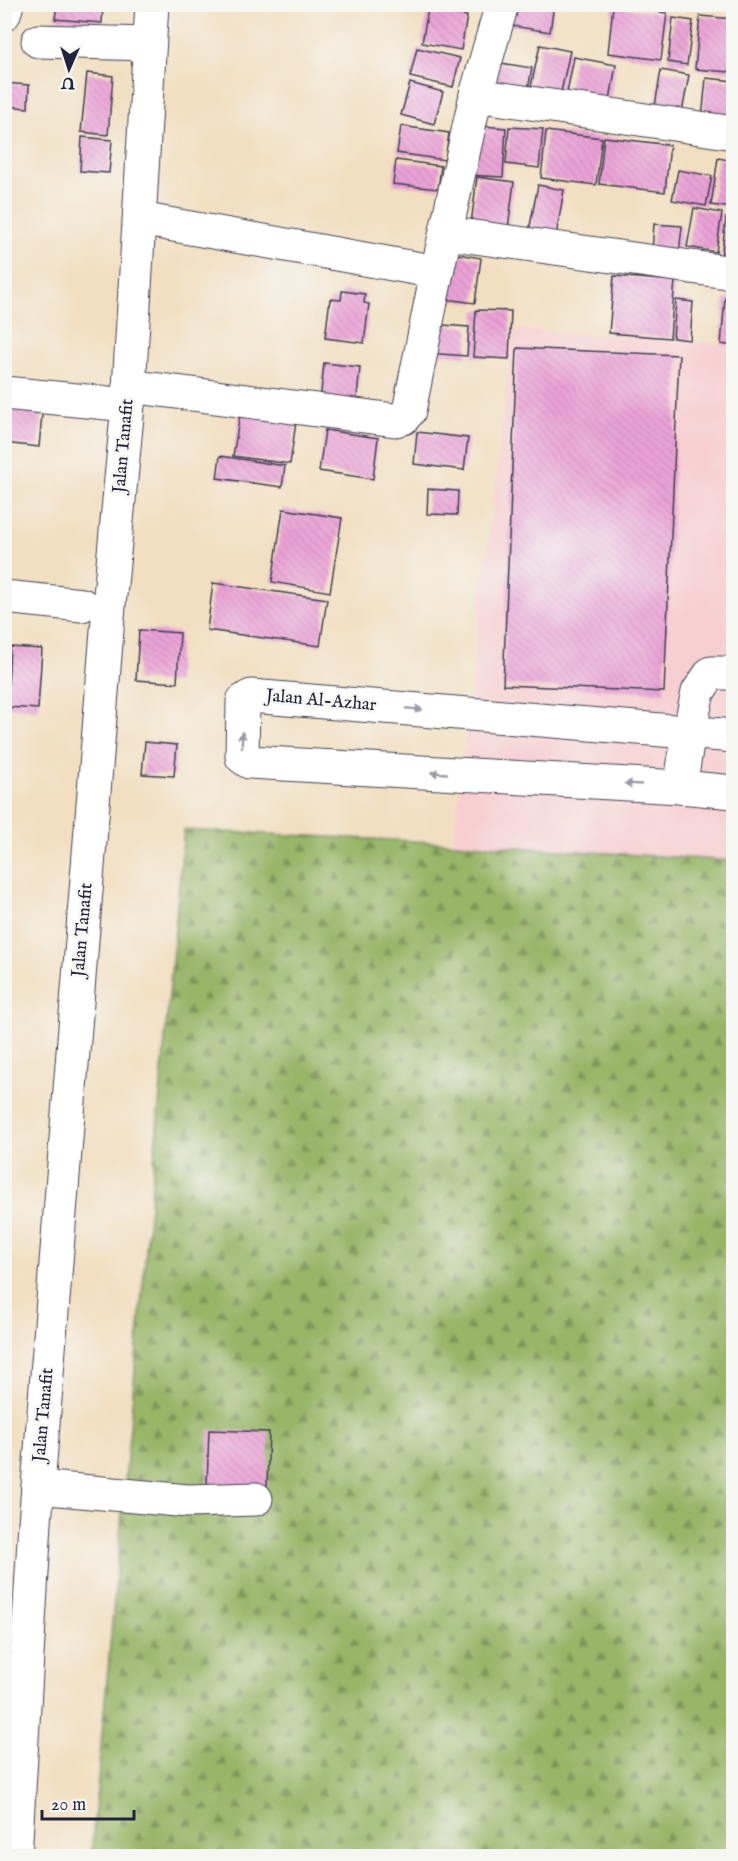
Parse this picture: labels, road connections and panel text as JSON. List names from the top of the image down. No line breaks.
{"streets":{"street":["Jalan Tanafit","Jalan Al-Azhar"]},"scale_bar":"20 m","north":"bottom"}
